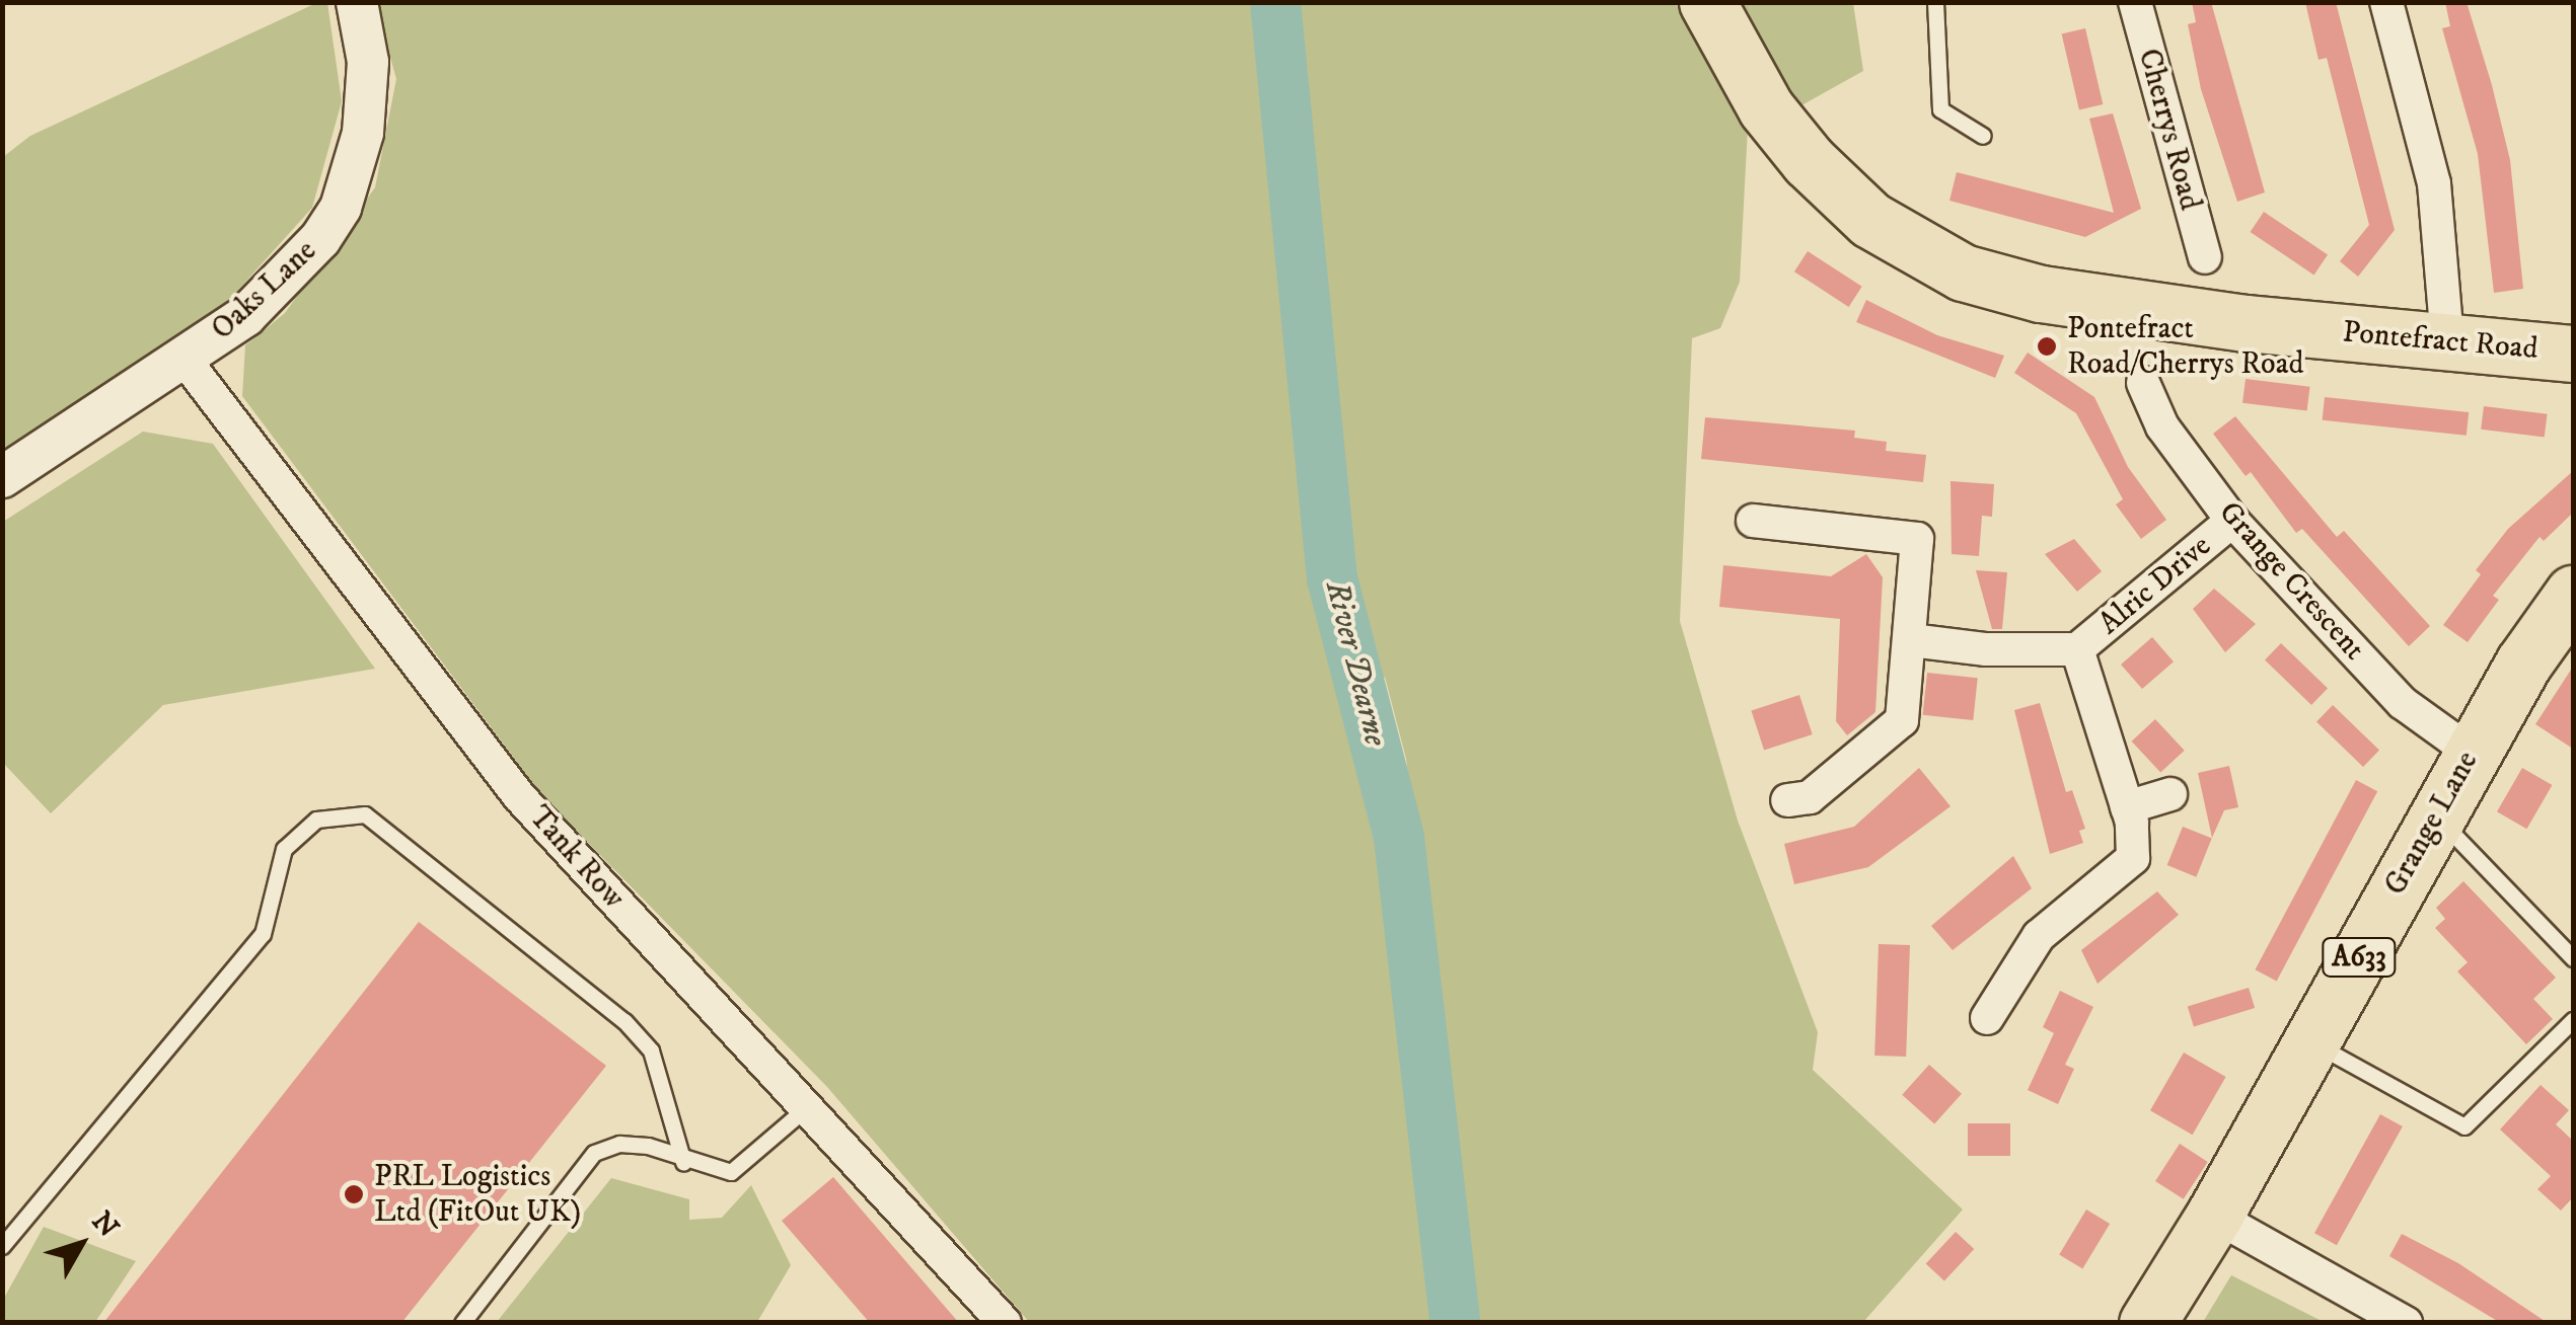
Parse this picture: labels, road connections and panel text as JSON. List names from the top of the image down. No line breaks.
{"streets":{"highway":["Pontefract Road","Grange Lane","A633"],"street":["Cherrys Road","Oaks Lane","Grange Crescent","Alric Drive","Tank Row"]},"crossings":[["Oaks Lane","Tank Row"],["Grange Crescent","Alric Drive"],["Grange Crescent","Grange Lane"]],"water":["River Dearne"],"places":["Pontefract Road/Cherrys Road","PRL Logistics Ltd (FitOut UK)"],"north":"top right"}
